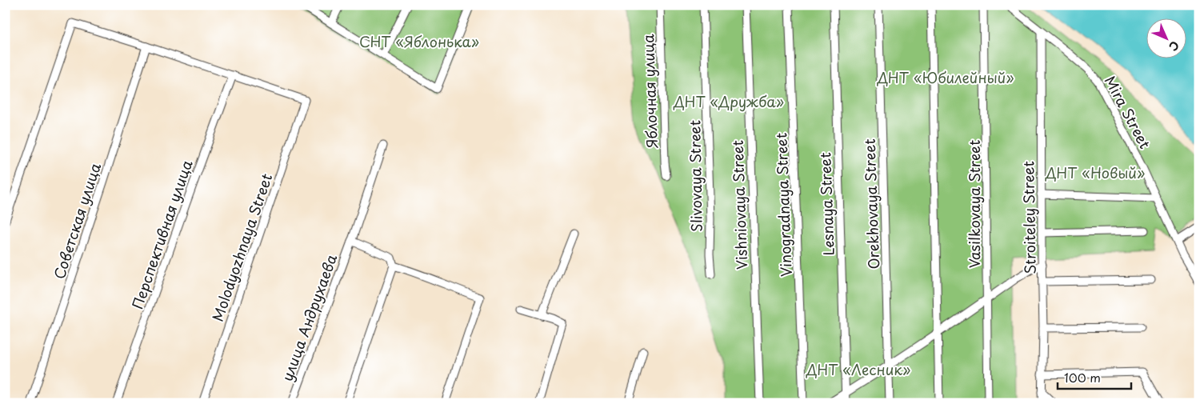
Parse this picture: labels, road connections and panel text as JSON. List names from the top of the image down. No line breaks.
{"streets":{"street":["Яблочная улица","Mira Street","Slivovaya Street","Lesnaya Street","Orekhovaya Street","Vasilkovaya Street","Vishniovaya Street","Vinogradnaya Street","Stroiteley Street","Советская улица","Перспективная улица","Molodyozhnaya Street","улица Андрухаева"]},"crossings":[["Mira Street","Stroiteley Street"],["Перспективная улица","Molodyozhnaya Street"]],"parks":["СНТ «Яблонька»","ДНТ «Юбилейный»","ДНТ «Дружба»","ДНТ «Новый»","ДНТ «Лесник»"],"scale_bar":"100 m","north":"bottom right"}
